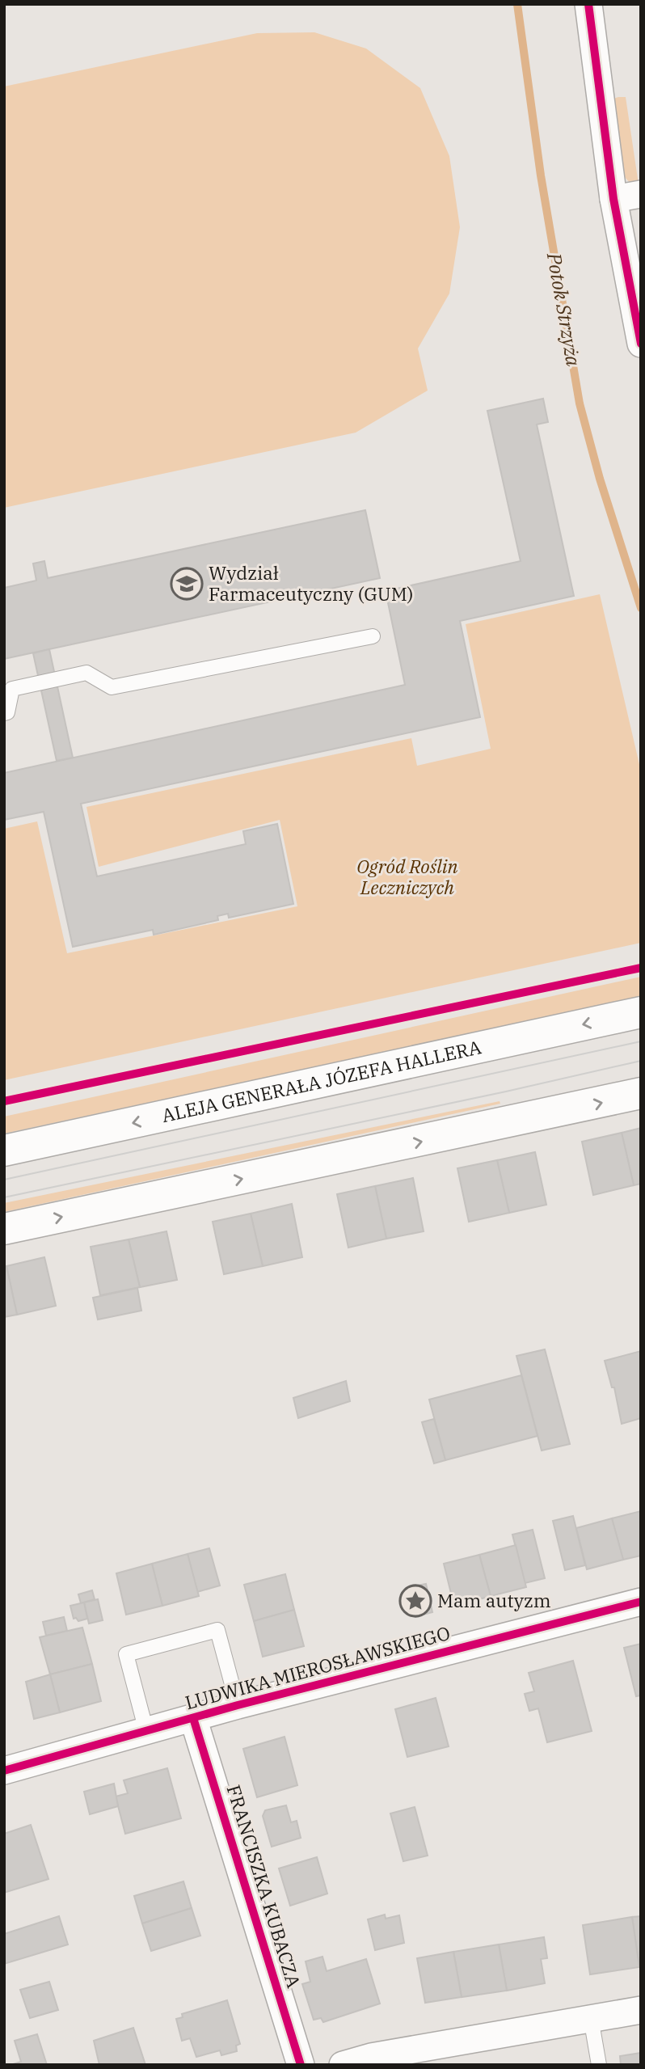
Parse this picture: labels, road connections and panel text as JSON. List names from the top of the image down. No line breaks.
{"streets":{"main road":["ALEJA GENERAŁA JÓZEFA HALLERA"],"street":["LUDWIKA MIEROSŁAWSKIEGO","FRANCISZKA KUBACZA"]},"crossings":[["LUDWIKA MIEROSŁAWSKIEGO","FRANCISZKA KUBACZA"]],"water":["Potok Strzyża"],"parks":["Ogród Roślin Leczniczych"],"places":{"school or university":["Wydział Farmaceutyczny (GUM)"],"place":["Mam autyzm"]}}
